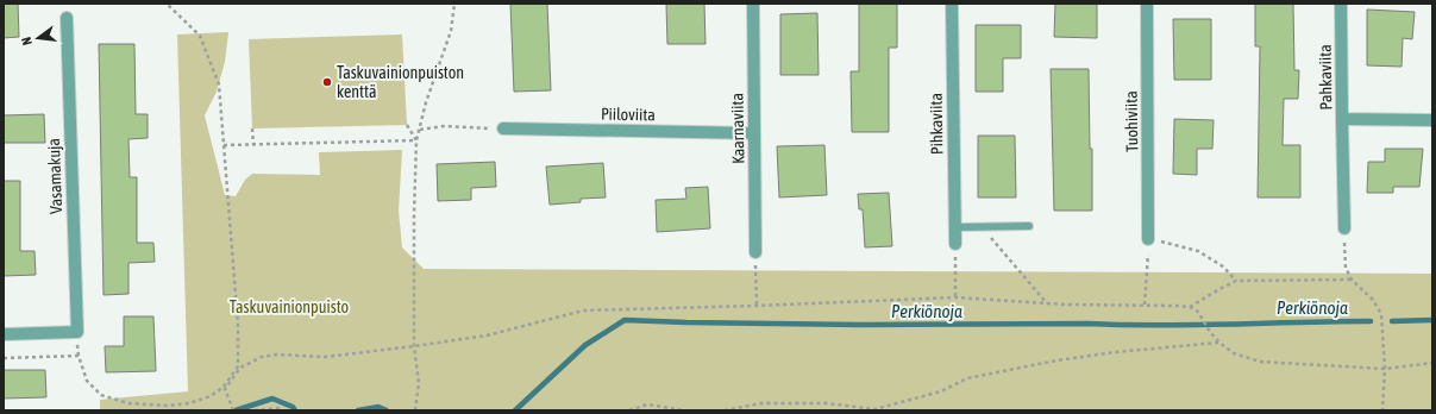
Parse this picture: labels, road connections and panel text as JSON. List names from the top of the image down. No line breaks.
{"streets":{"street":["Pahkaviita","Piiloviita","Tuohiviita","Pihkaviita","Kaarnaviita","Vasamakuja"]},"crossings":[["Piiloviita","Kaarnaviita"]],"water":["Perkiönoja"],"parks":["Taskuvainionpuisto"],"places":["Taskuvainionpuiston kenttä"],"north":"left"}
